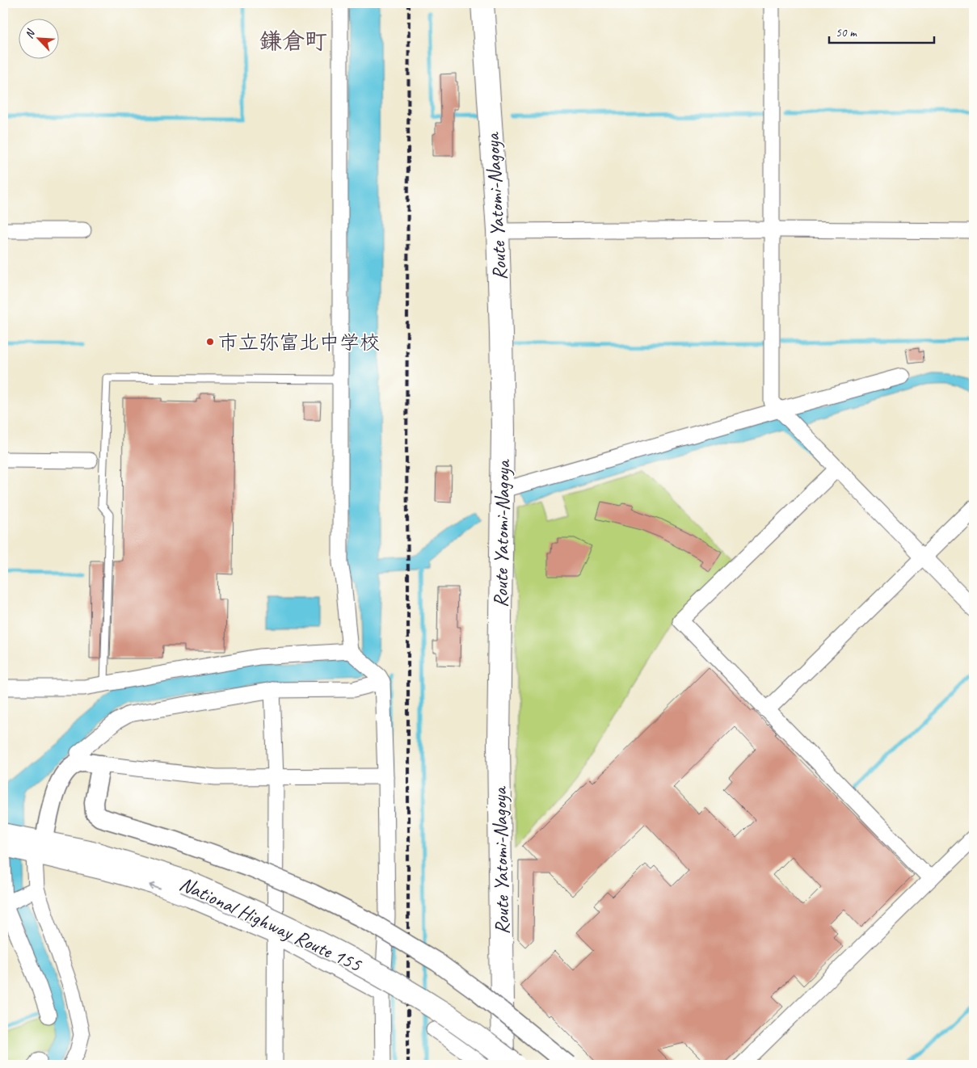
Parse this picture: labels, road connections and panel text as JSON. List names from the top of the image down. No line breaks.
{"streets":{"main road":["Route Yatomi-Nagoya","National Highway Route 155"]},"districts":["鎌倉町"],"places":["市立弥富北中学校"],"scale_bar":"50 m","north":"top left"}
